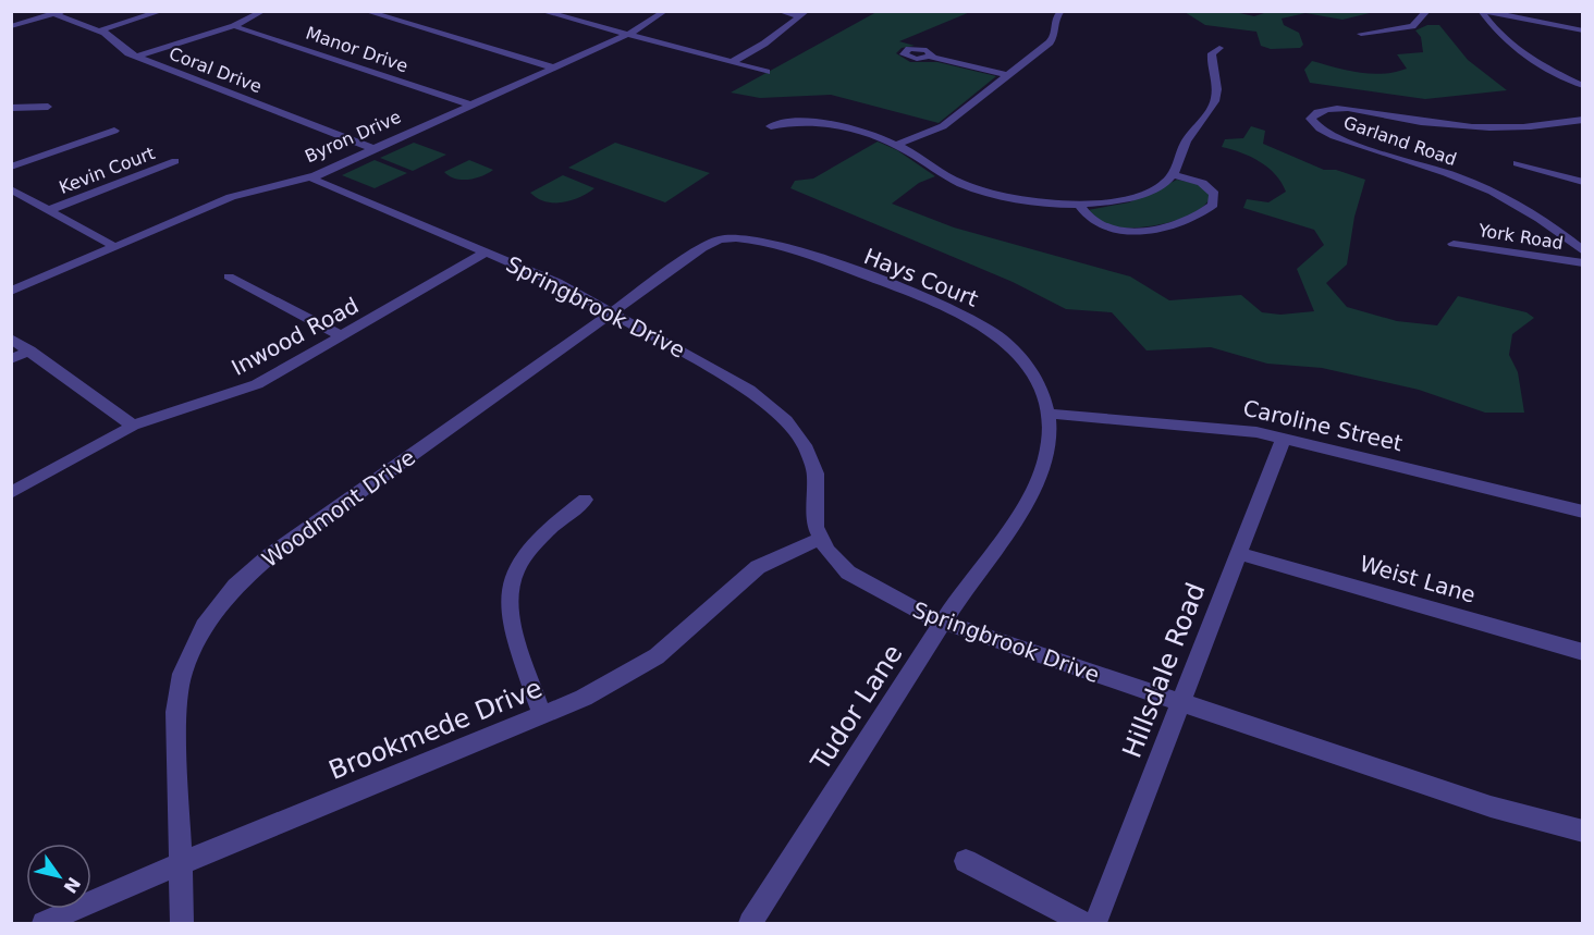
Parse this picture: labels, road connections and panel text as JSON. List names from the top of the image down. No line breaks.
{"streets":{"street":["Manor Drive","Coral Drive","Byron Drive","Garland Road","Kevin Court","York Road","Hays Court","Springbrook Drive","Inwood Road","Caroline Street","Woodmont Drive","Weist Lane","Hillsdale Road","Tudor Lane","Brookmede Drive"]},"crossings":[["Manor Drive","Byron Drive"],["Coral Drive","Byron Drive"],["Byron Drive","Springbrook Drive"],["Hays Court","Caroline Street"],["Hays Court","Woodmont Drive"],["Hays Court","Tudor Lane"],["Springbrook Drive","Inwood Road"],["Springbrook Drive","Woodmont Drive"],["Springbrook Drive","Hillsdale Road"],["Springbrook Drive","Tudor Lane"],["Springbrook Drive","Brookmede Drive"],["Caroline Street","Hillsdale Road"],["Caroline Street","Tudor Lane"],["Woodmont Drive","Brookmede Drive"],["Weist Lane","Hillsdale Road"]],"north":"bottom right"}
